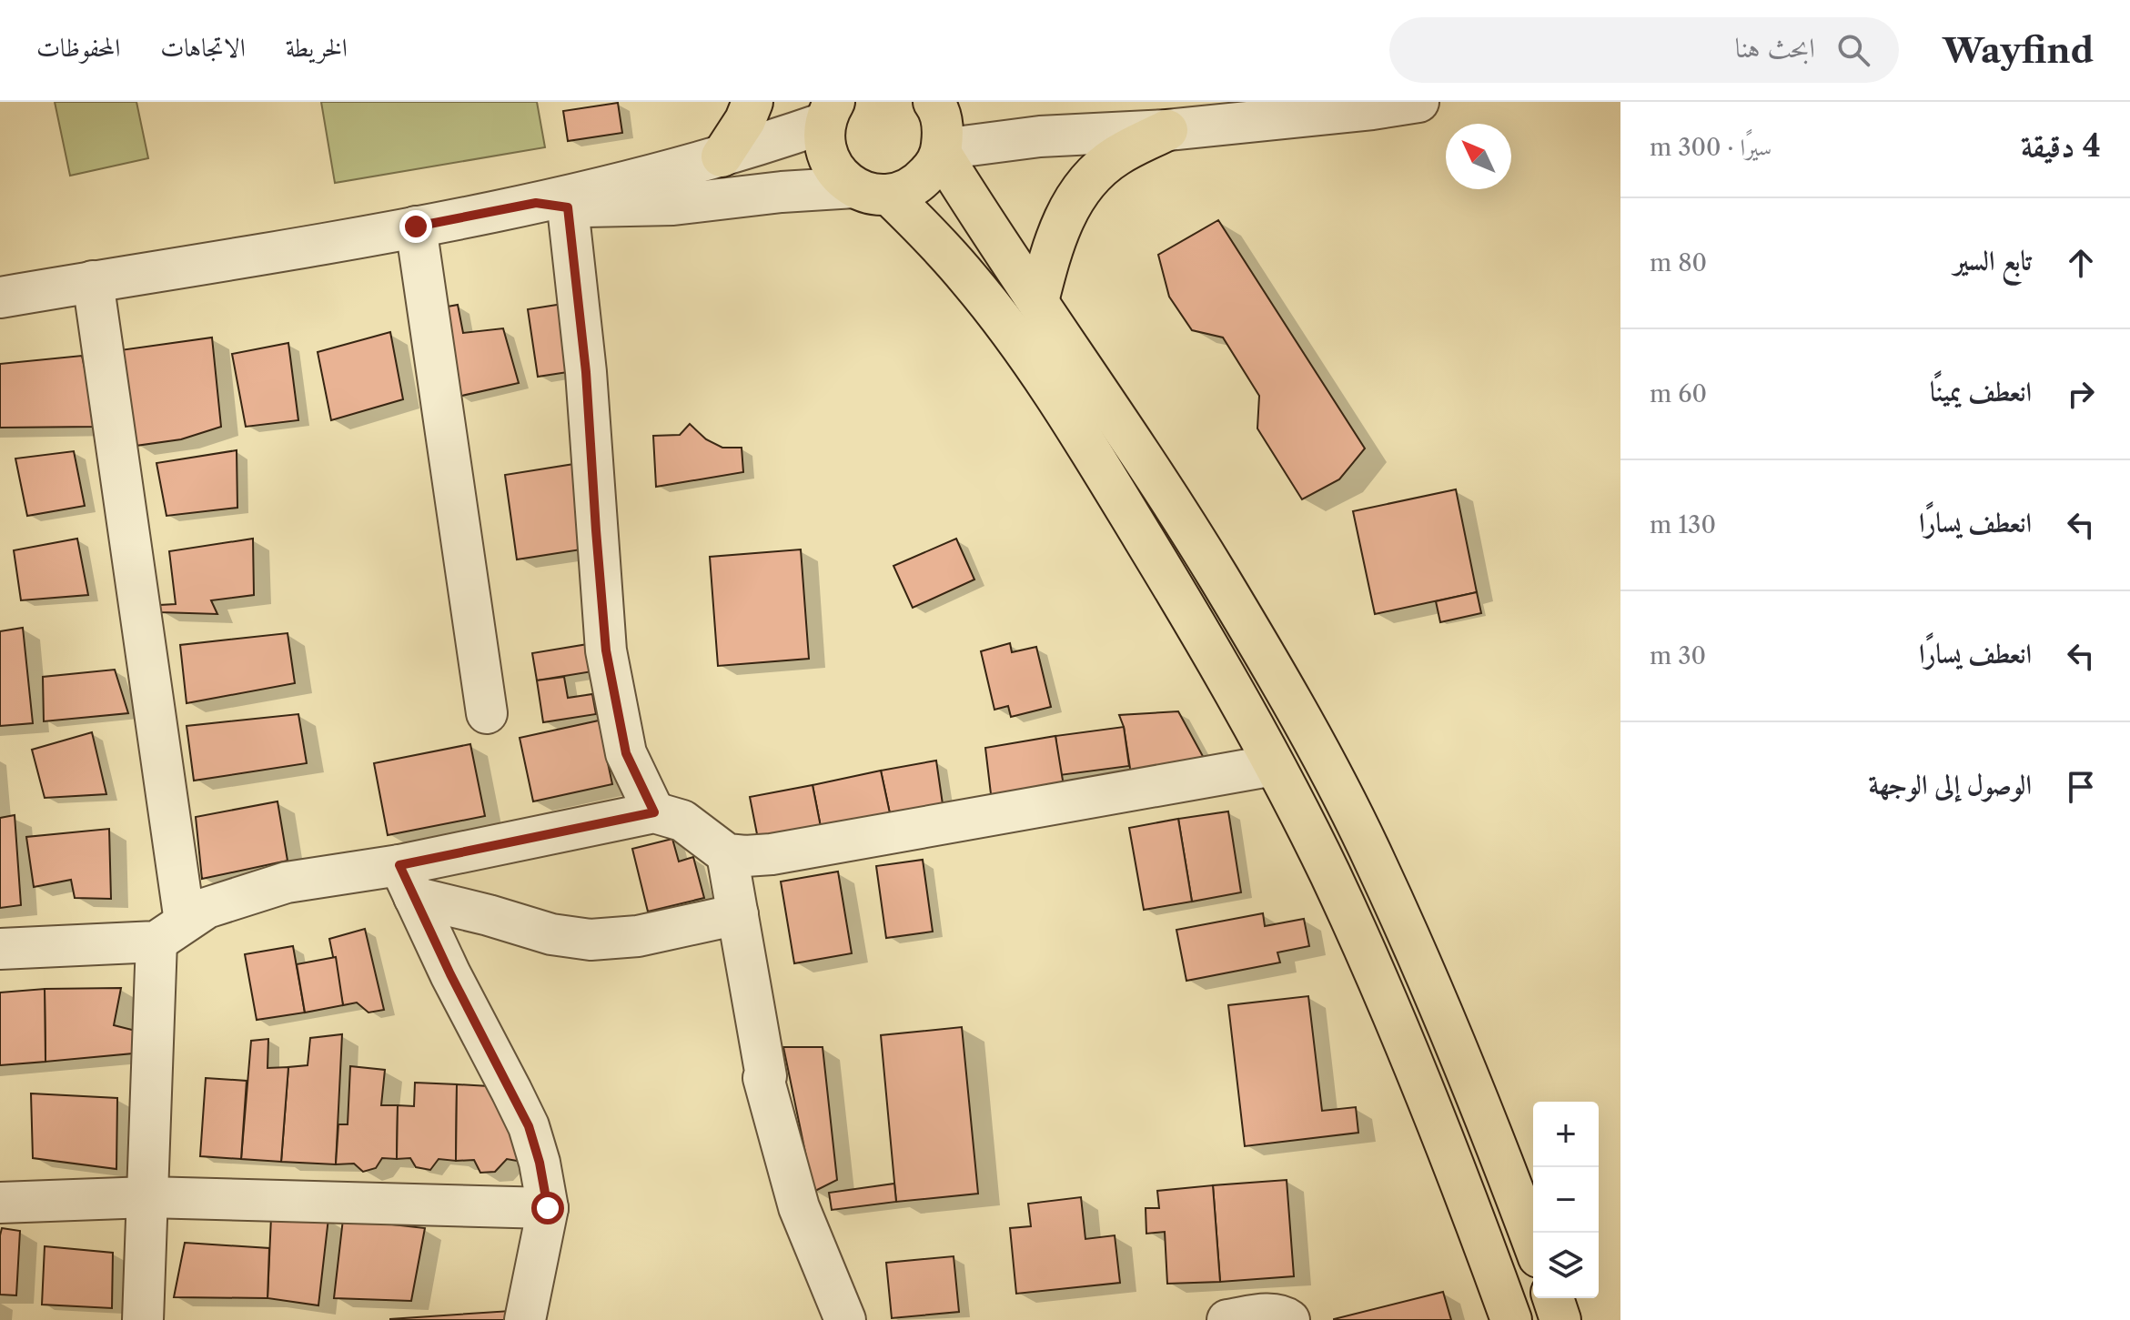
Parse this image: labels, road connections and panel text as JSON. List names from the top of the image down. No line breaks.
{"north":"top left","page":{"header":"Wayfind","search":"ابحث هنا","nav":["الخريطة","الاتجاهات","المحفوظات"],"heading":["4 دقيقة","سيرًا · 300 m"],"list":[["تابع السير","80 m"],["انعطف يمينًا","60 m"],["انعطف يسارًا","130 m"],["انعطف يسارًا","30 m"],"الوصول إلى الوجهة"],"map_buttons":["+","−"]}}
